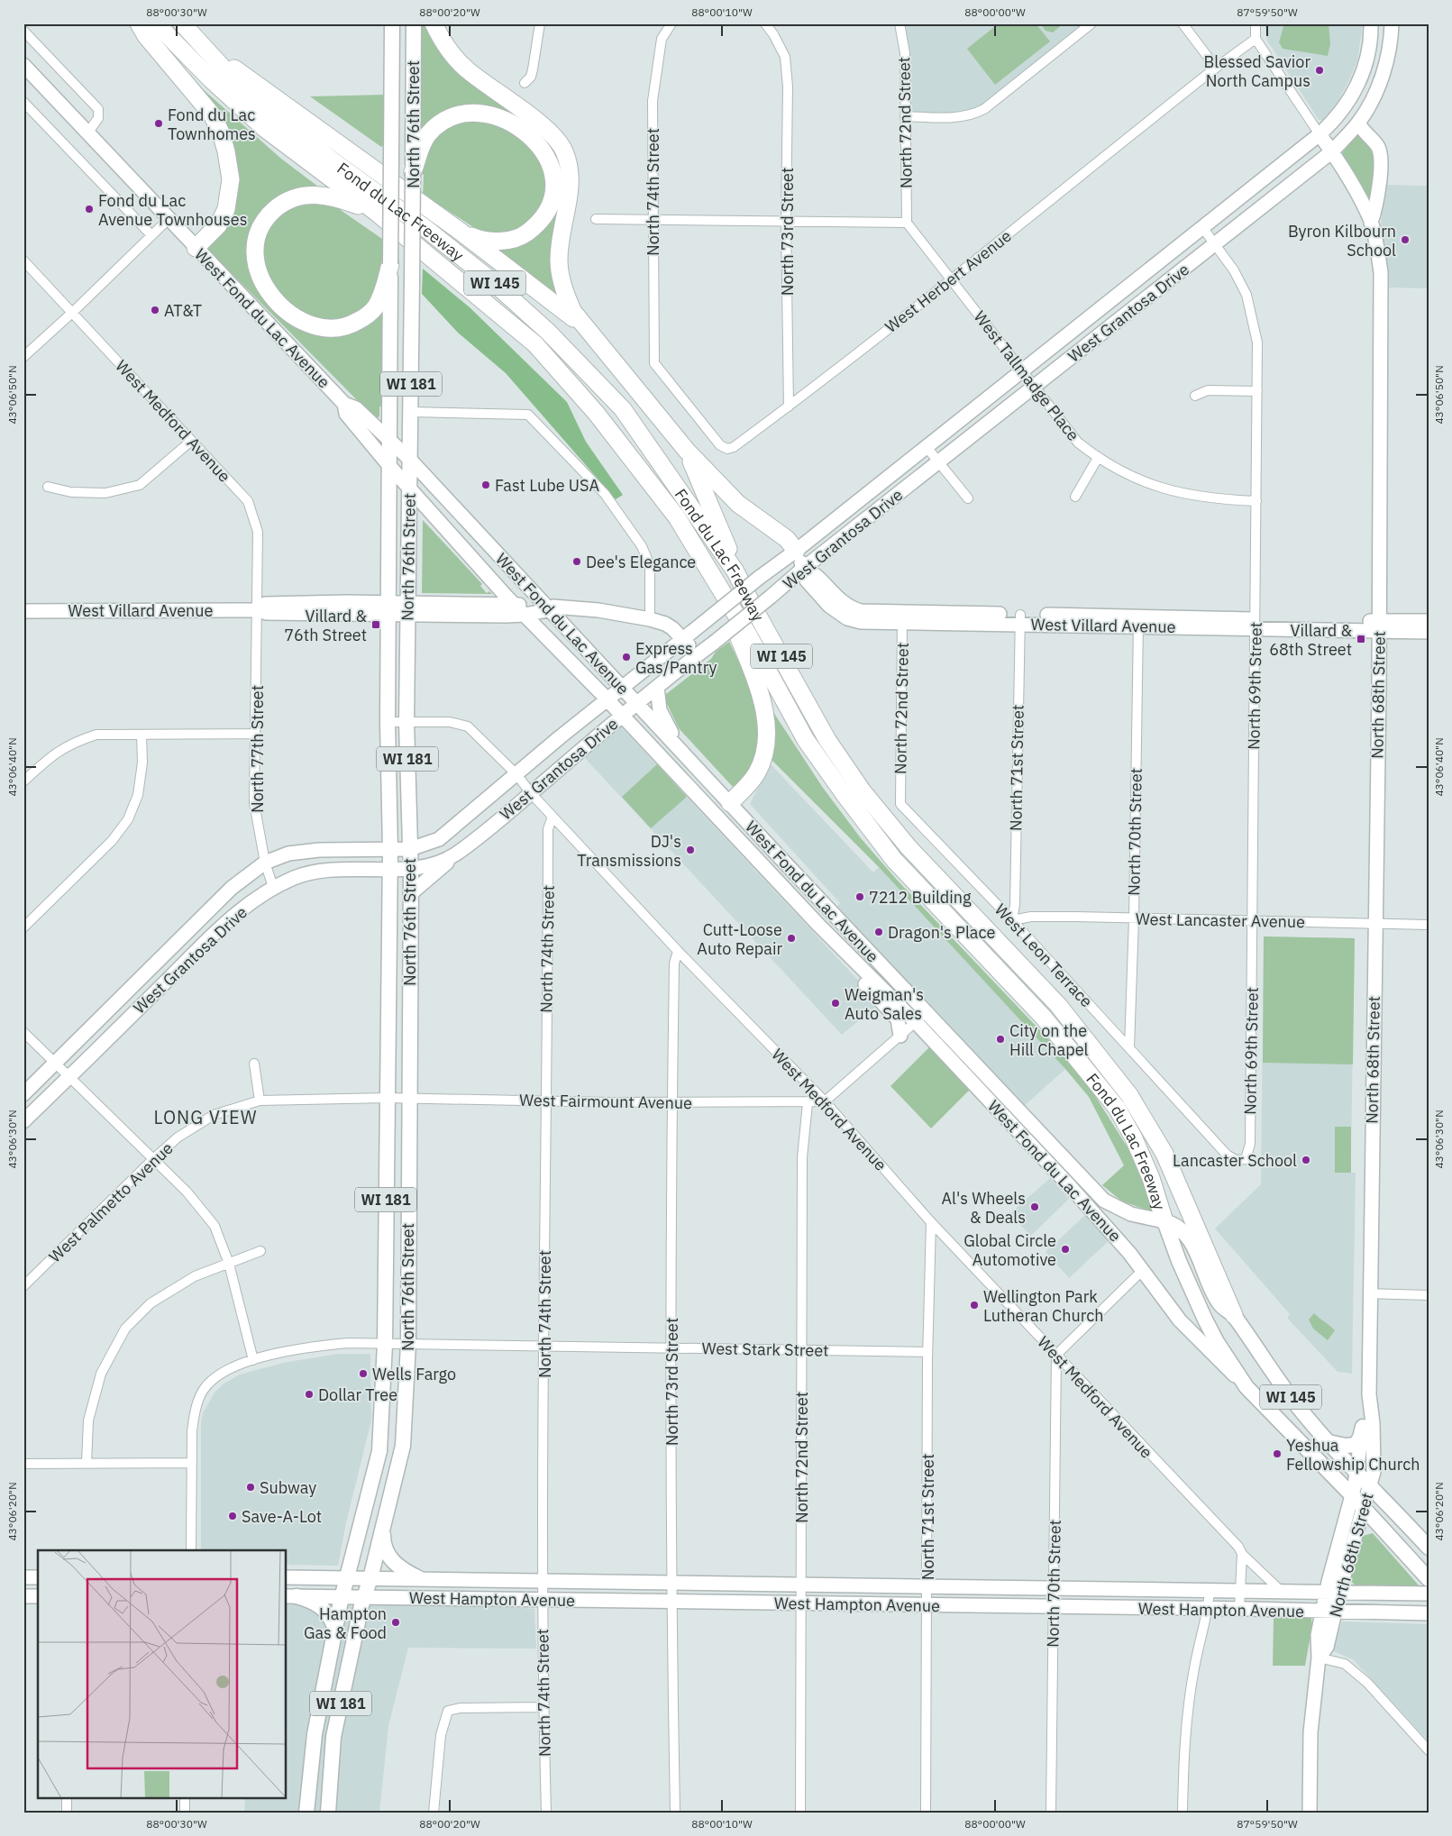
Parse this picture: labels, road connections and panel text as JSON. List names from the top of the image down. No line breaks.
{"streets":{"highway":["Fond du Lac Freeway","WI 145"],"main road":["North 76th Street","West Fond du Lac Avenue","WI 181"],"street":["North 72nd Street","North 74th Street","North 73rd Street","West Herbert Avenue","West Grantosa Drive","West Tallmadge Place","West Medford Avenue","West Villard Avenue","North 69th Street","North 68th Street","North 77th Street","North 71st Street","North 70th Street","West Lancaster Avenue","West Leon Terrace","West Fairmount Avenue","West Palmetto Avenue","West Stark Street","West Hampton Avenue"]},"crossings":[["North 72nd Street","West Tallmadge Place"],["North 72nd Street","West Villard Avenue"],["North 72nd Street","West Leon Terrace"],["North 72nd Street","West Fairmount Avenue"],["North 72nd Street","West Stark Street"],["North 72nd Street","West Hampton Avenue"],["North 76th Street","West Grantosa Drive"],["North 76th Street","West Fond du Lac Avenue"],["North 76th Street","West Medford Avenue"],["North 76th Street","West Villard Avenue"],["North 76th Street","West Fairmount Avenue"],["North 76th Street","West Palmetto Avenue"],["North 76th Street","West Stark Street"],["North 76th Street","West Hampton Avenue"],["North 74th Street","West Herbert Avenue"],["North 74th Street","West Medford Avenue"],["North 74th Street","West Fairmount Avenue"],["North 74th Street","West Stark Street"],["North 74th Street","West Hampton Avenue"],["Fond du Lac Freeway","WI 145"],["Fond du Lac Freeway","West Fond du Lac Avenue"],["North 73rd Street","West Herbert Avenue"],["North 73rd Street","West Medford Avenue"],["North 73rd Street","West Fairmount Avenue"],["North 73rd Street","West Stark Street"],["North 73rd Street","West Hampton Avenue"],["West Herbert Avenue","West Tallmadge Place"],["WI 145","North 68th Street"],["West Grantosa Drive","West Fond du Lac Avenue"],["West Grantosa Drive","West Tallmadge Place"],["West Grantosa Drive","West Medford Avenue"],["West Grantosa Drive","West Villard Avenue"],["West Grantosa Drive","North 69th Street"],["West Grantosa Drive","North 68th Street"],["West Grantosa Drive","North 77th Street"],["West Fond du Lac Avenue","West Villard Avenue"],["West Fond du Lac Avenue","North 68th Street"],["West Tallmadge Place","North 69th Street"],["West Medford Avenue","West Villard Avenue"],["West Medford Avenue","North 77th Street"],["West Medford Avenue","North 71st Street"],["West Medford Avenue","North 70th Street"],["West Medford Avenue","West Fairmount Avenue"],["West Medford Avenue","West Hampton Avenue"],["West Villard Avenue","North 69th Street"],["West Villard Avenue","North 68th Street"],["West Villard Avenue","North 77th Street"],["West Villard Avenue","North 71st Street"],["West Villard Avenue","North 70th Street"],["North 69th Street","West Lancaster Avenue"],["North 69th Street","West Leon Terrace"],["North 68th Street","West Lancaster Avenue"],["North 68th Street","West Hampton Avenue"],["North 71st Street","West Lancaster Avenue"],["North 71st Street","West Leon Terrace"],["North 71st Street","West Stark Street"],["North 71st Street","West Hampton Avenue"],["North 70th Street","West Lancaster Avenue"],["North 70th Street","West Leon Terrace"],["North 70th Street","West Hampton Avenue"],["West Lancaster Avenue","West Leon Terrace"],["West Fairmount Avenue","West Palmetto Avenue"]],"districts":["LONG VIEW"],"places":{"other":["Blessed Savior North Campus","Fond du Lac Townhomes","Fond du Lac Avenue Townhouses","Byron Kilbourn School","AT&T","Fast Lube USA","Dee's Elegance","Express Gas/Pantry","DJ's Transmissions","7212 Building","Dragon's Place","Cutt-Loose Auto Repair","Weigman's Auto Sales","City on the Hill Chapel","Lancaster School","Al's Wheels & Deals","Global Circle Automotive","Wellington Park Lutheran Church","Wells Fargo","Dollar Tree","Yeshua Fellowship Church","Subway","Save-A-Lot","Hampton Gas & Food"],"transit":["Villard & 76th Street","Villard & 68th Street"]},"coordinates":["88°00'30\"W","88°00'20\"W","88°00'10\"W","88°00'00\"W","87°59'50\"W","43°06'50\"N","43°06'40\"N","43°06'30\"N","43°06'20\"N"]}
